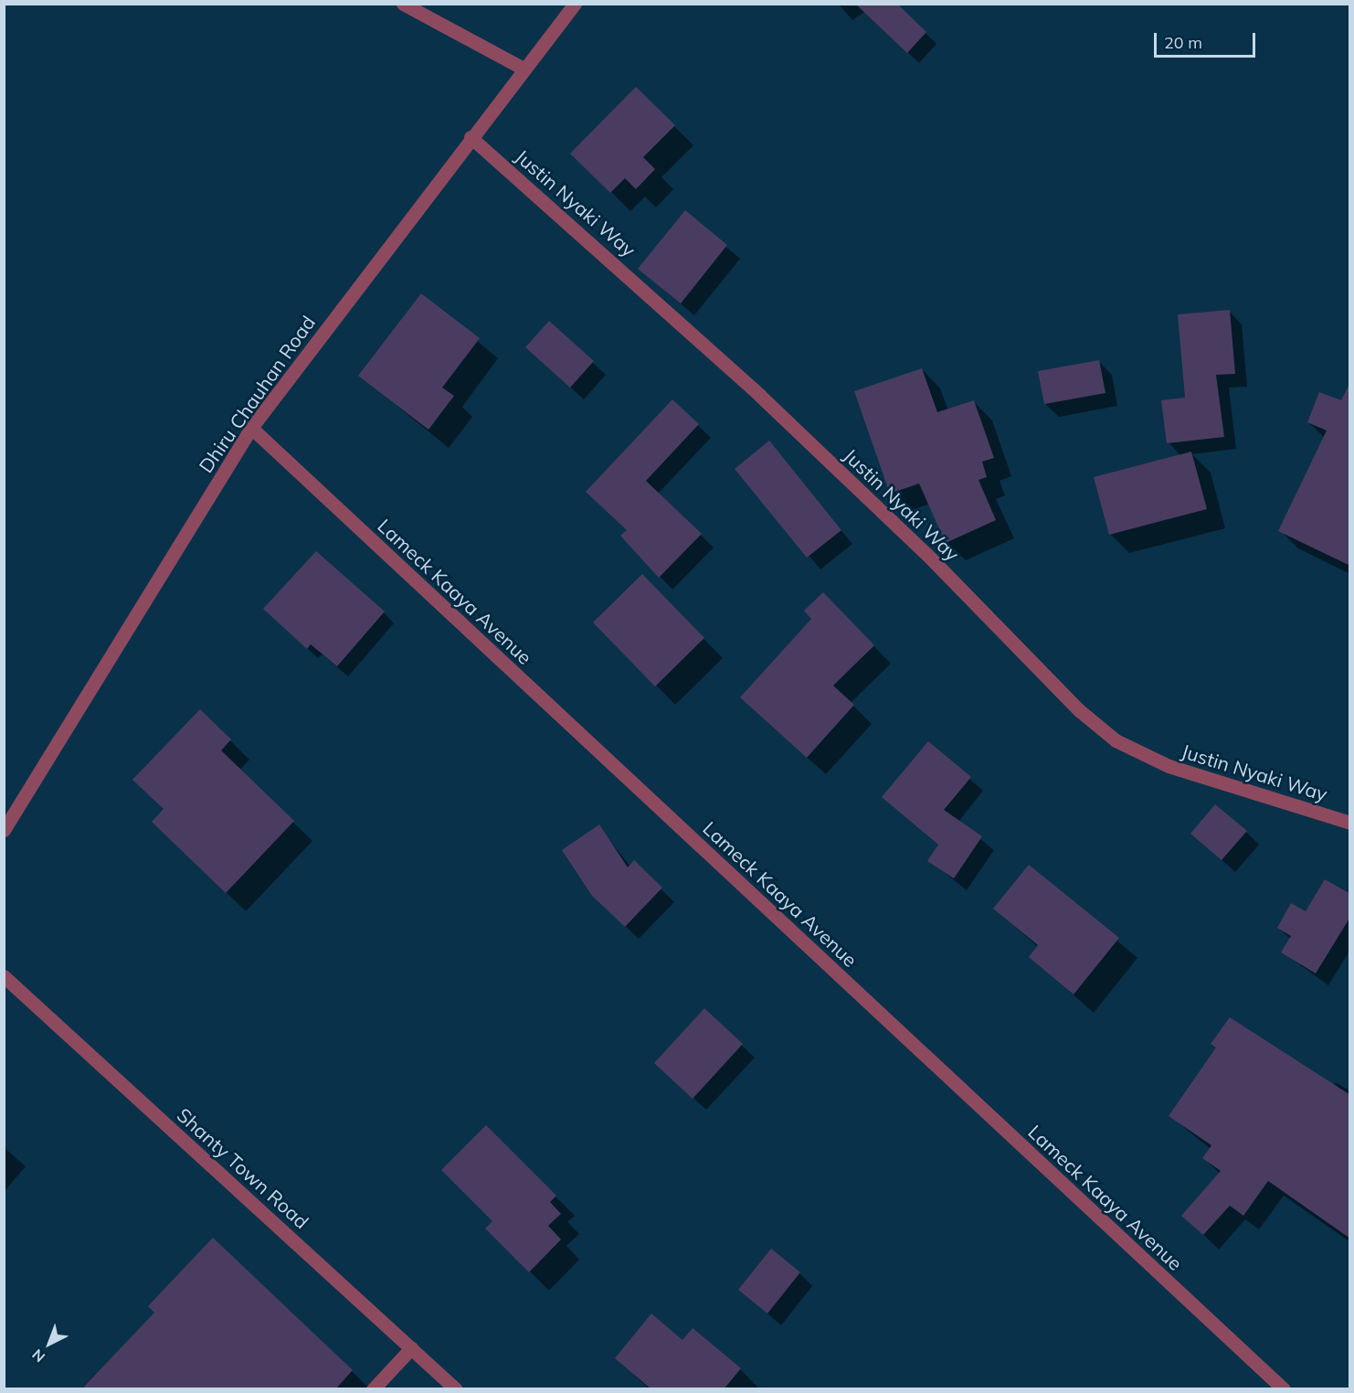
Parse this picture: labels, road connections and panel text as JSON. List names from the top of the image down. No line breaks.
{"streets":{"street":["Justin Nyaki Way","Dhiru Chauhan Road","Lameck Kaaya Avenue","Shanty Town Road"]},"crossings":[["Justin Nyaki Way","Dhiru Chauhan Road"],["Dhiru Chauhan Road","Lameck Kaaya Avenue"]],"scale_bar":"20 m","north":"bottom left"}
